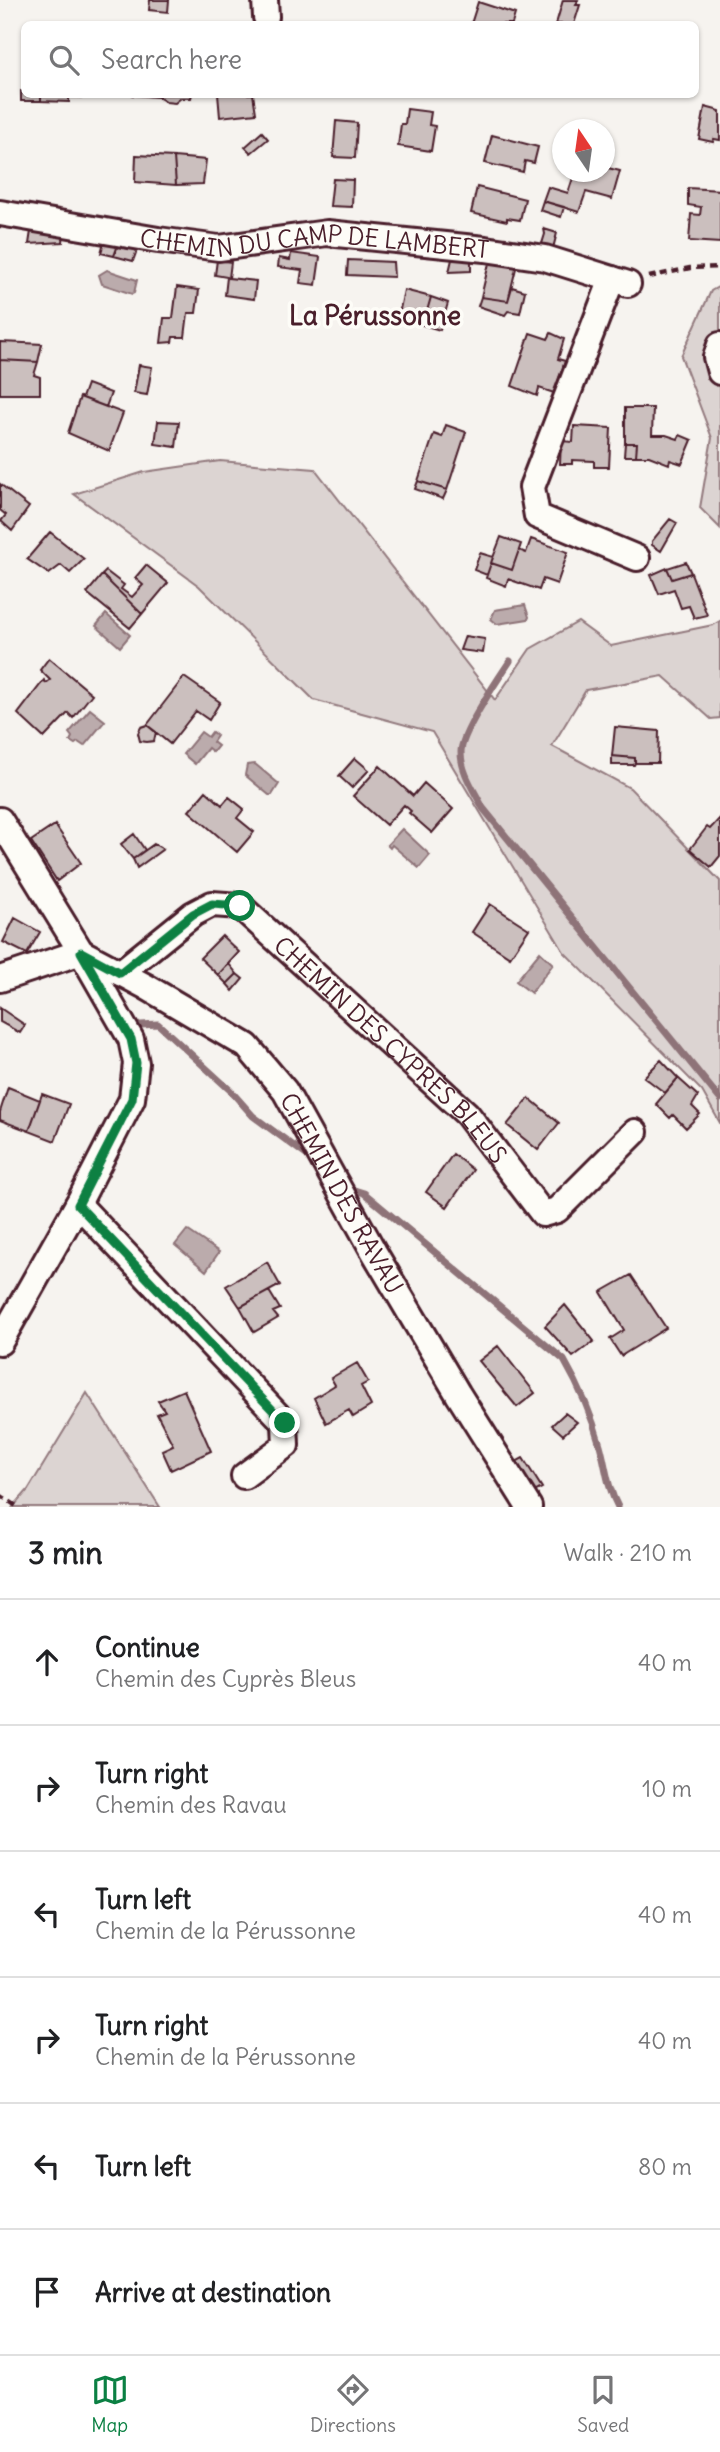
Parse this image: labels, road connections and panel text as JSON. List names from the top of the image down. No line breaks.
{"streets":{"street":["CHEMIN DU CAMP DE LAMBERT","CHEMIN DES CYPRÈS BLEUS","CHEMIN DES RAVAU"]},"crossings":[["CHEMIN DES CYPRÈS BLEUS","CHEMIN DES RAVAU"]],"districts":["La Pérussonne"],"north":"top","page":{"search":"Search here","heading":["3 min","Walk · 210 m"],"list":[["Continue","Chemin des Cyprès Bleus","40 m"],["Turn right","Chemin des Ravau","10 m"],["Turn left","Chemin de la Pérussonne","40 m"],["Turn right","Chemin de la Pérussonne","40 m"],["Turn left","80 m"],"Arrive at destination"],"nav":["Map","Directions","Saved"]}}
